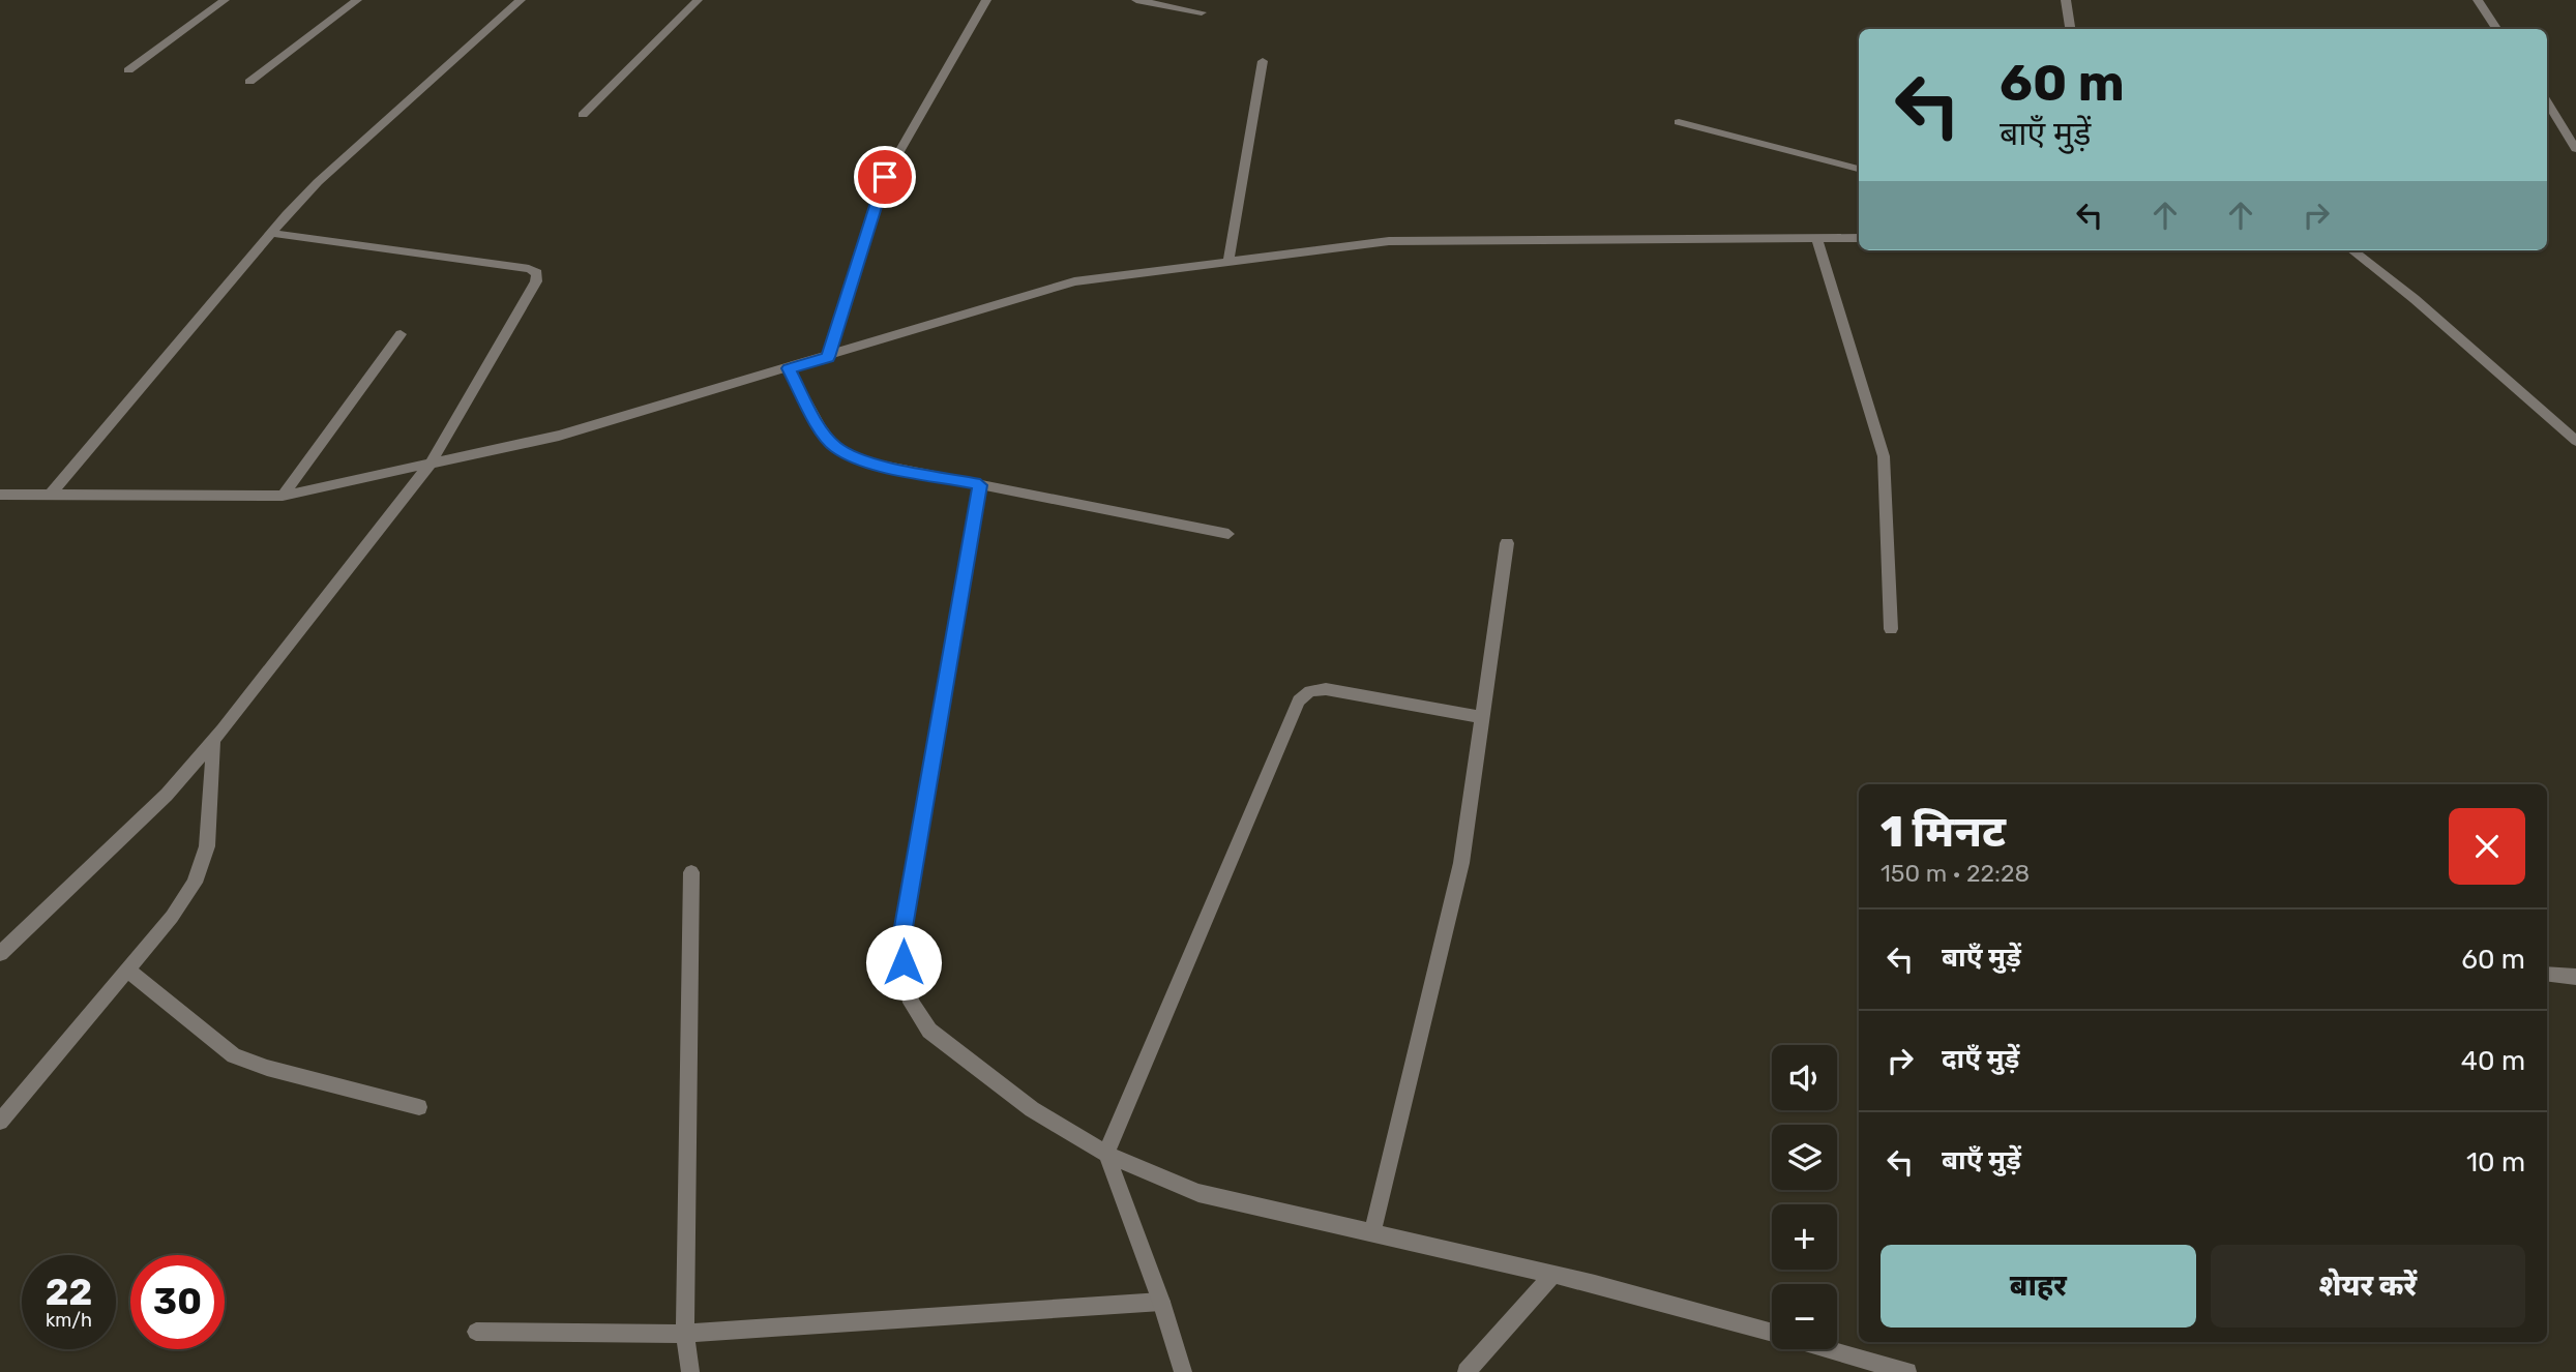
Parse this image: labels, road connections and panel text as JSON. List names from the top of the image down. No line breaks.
{"page":{"turn":["60 m","बाएँ मुड़ें"],"heading":["1 मिनट","150 m · 22:28"],"list":[{"name":"बाएँ मुड़ें","value":"60 m"},{"name":"दाएँ मुड़ें","value":"40 m"},{"name":"बाएँ मुड़ें","value":"10 m"}],"map_buttons":["+","−"],"buttons":["बाहर","शेयर करें"],"speed":"22 km/h","limit":"30"}}
